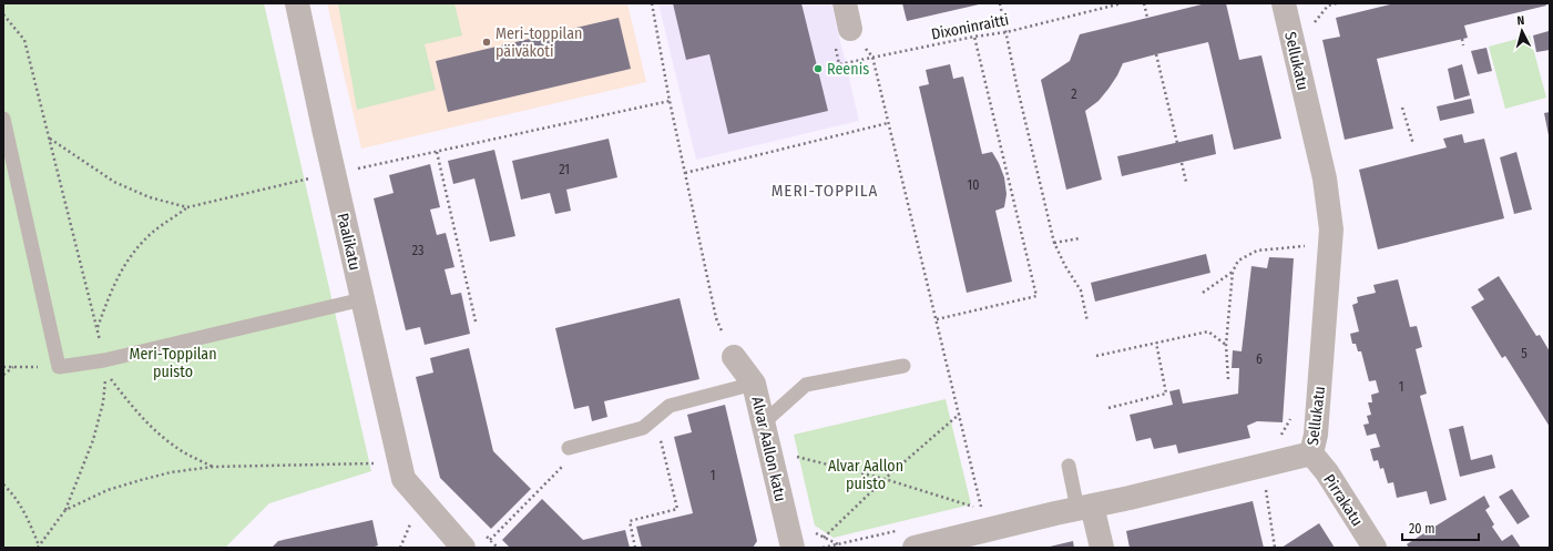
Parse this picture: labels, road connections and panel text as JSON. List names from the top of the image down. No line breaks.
{"streets":{"street":["Sellukatu","Paalikatu","Alvar Aallon katu","Pirrakatu"],"path":["Dixoninraitti"]},"crossings":[["Sellukatu","Pirrakatu"]],"districts":["MERI-TOPPILA"],"parks":["Meri-Toppilan puisto","Alvar Aallon puisto"],"places":["Meri-toppilan päiväkoti","Reenis"],"house_numbers":["2","21","10","23","5","6","1","1"],"scale_bar":"20 m","north":"top"}
